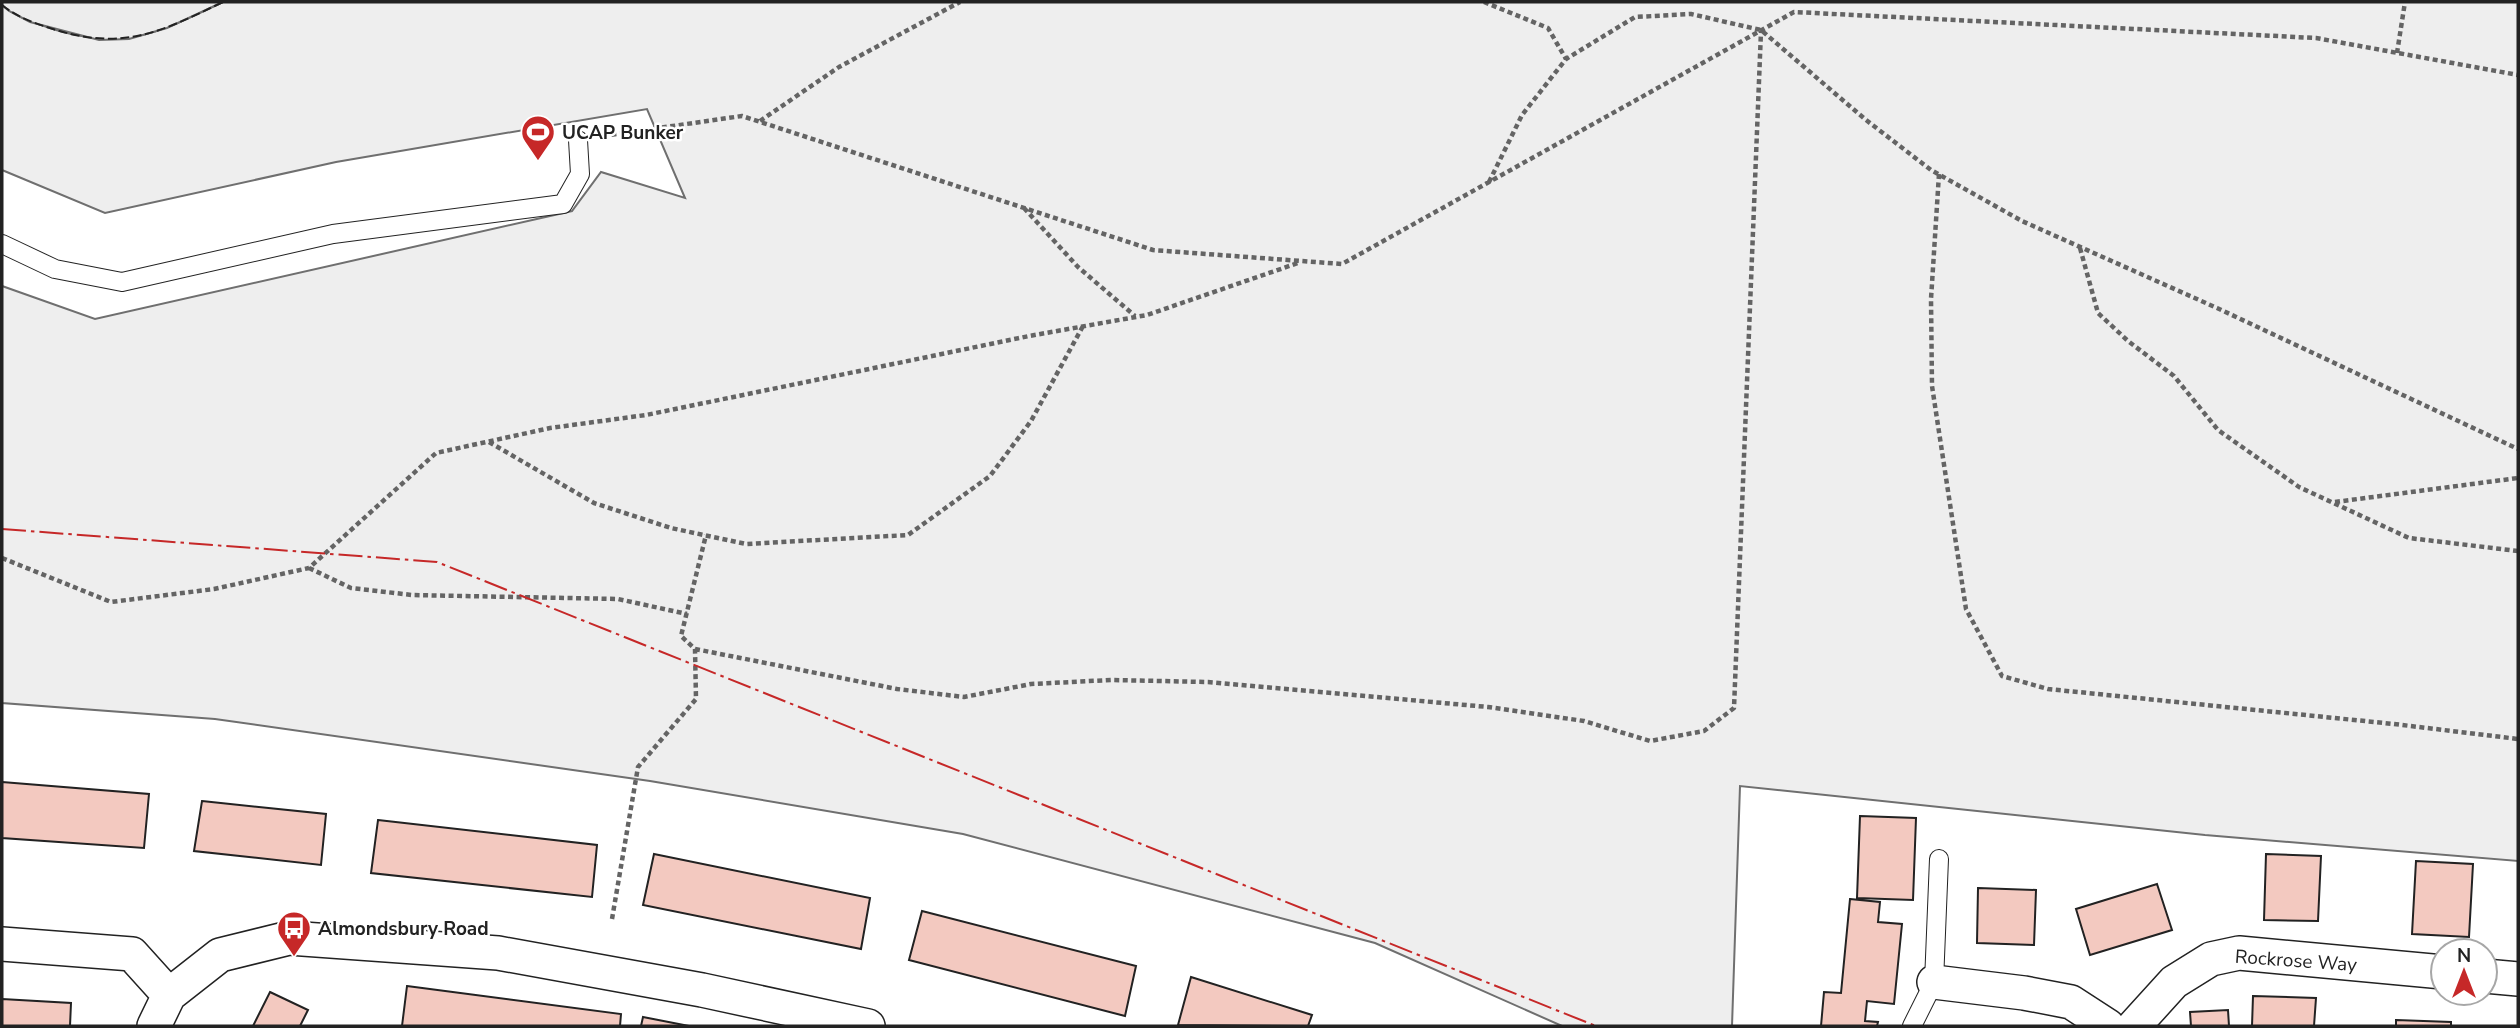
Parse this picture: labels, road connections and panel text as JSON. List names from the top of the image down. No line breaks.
{"streets":{"street":["Rockrose Way"]},"places":{"sports":["UCAP Bunker"],"bus stop":["Almondsbury Road"]},"north":"top"}
